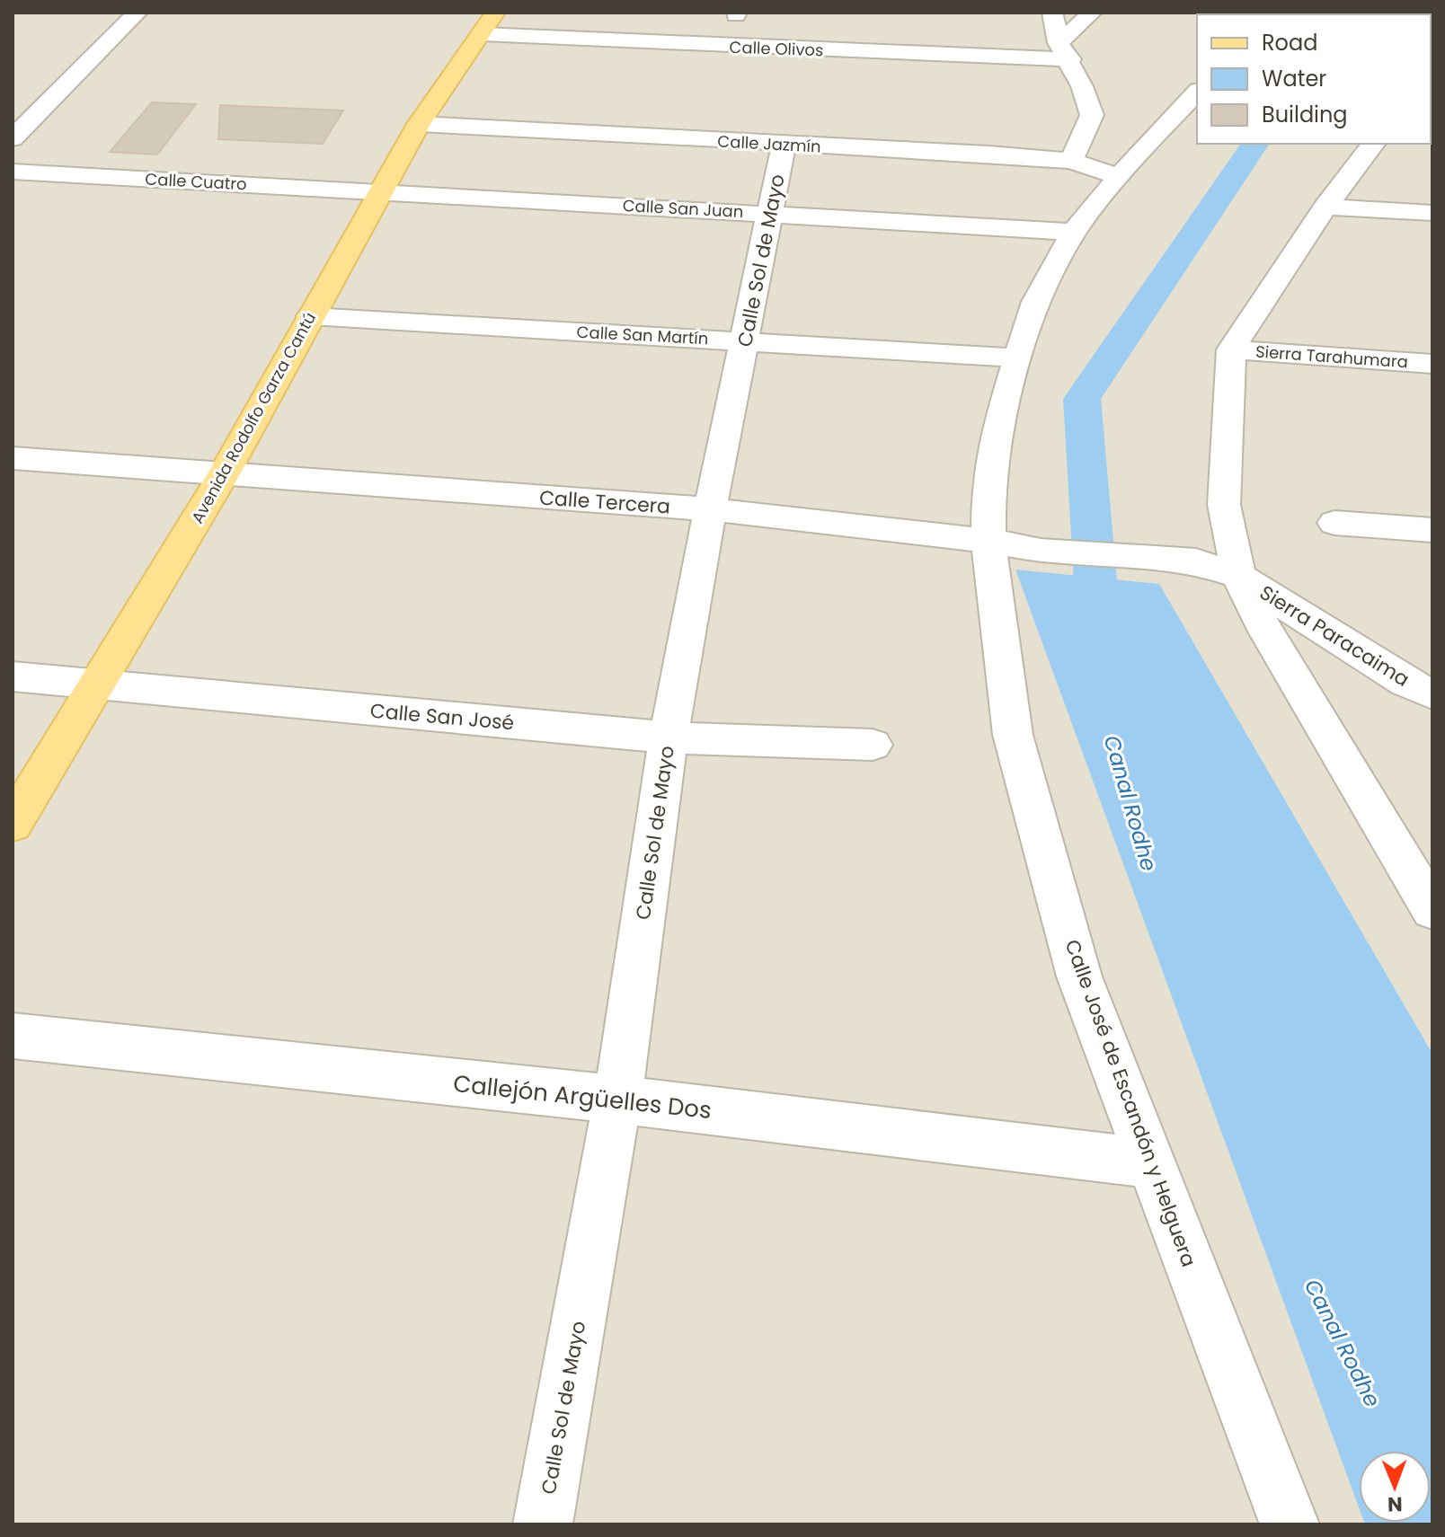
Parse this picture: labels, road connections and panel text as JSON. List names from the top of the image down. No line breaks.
{"streets":{"main road":["Avenida Rodolfo Garza Cantú"],"street":["Calle Olivos","Calle Jazmín","Calle Cuatro","Calle San Juan","Calle Sol de Mayo","Calle San Martín","Sierra Tarahumara","Calle Tercera","Sierra Paracaima","Calle San José","Callejón Argüelles Dos","Calle José de Escandón y Helguera"]},"crossings":[["Calle Olivos","Avenida Rodolfo Garza Cantú"],["Calle Jazmín","Calle Sol de Mayo"],["Calle Jazmín","Avenida Rodolfo Garza Cantú"],["Calle Jazmín","Calle José de Escandón y Helguera"],["Calle Cuatro","Calle San Juan"],["Calle Cuatro","Avenida Rodolfo Garza Cantú"],["Calle San Juan","Calle Sol de Mayo"],["Calle San Juan","Avenida Rodolfo Garza Cantú"],["Calle San Juan","Calle José de Escandón y Helguera"],["Calle Sol de Mayo","Calle San Martín"],["Calle Sol de Mayo","Calle Tercera"],["Calle Sol de Mayo","Calle San José"],["Calle Sol de Mayo","Callejón Argüelles Dos"],["Calle San Martín","Avenida Rodolfo Garza Cantú"],["Calle San Martín","Calle José de Escandón y Helguera"],["Avenida Rodolfo Garza Cantú","Calle Tercera"],["Avenida Rodolfo Garza Cantú","Calle San José"],["Calle Tercera","Sierra Paracaima"],["Calle Tercera","Calle José de Escandón y Helguera"],["Callejón Argüelles Dos","Calle José de Escandón y Helguera"]],"water":["Canal Rodhe"],"legend":["Road","Water","Building"],"north":"bottom"}
